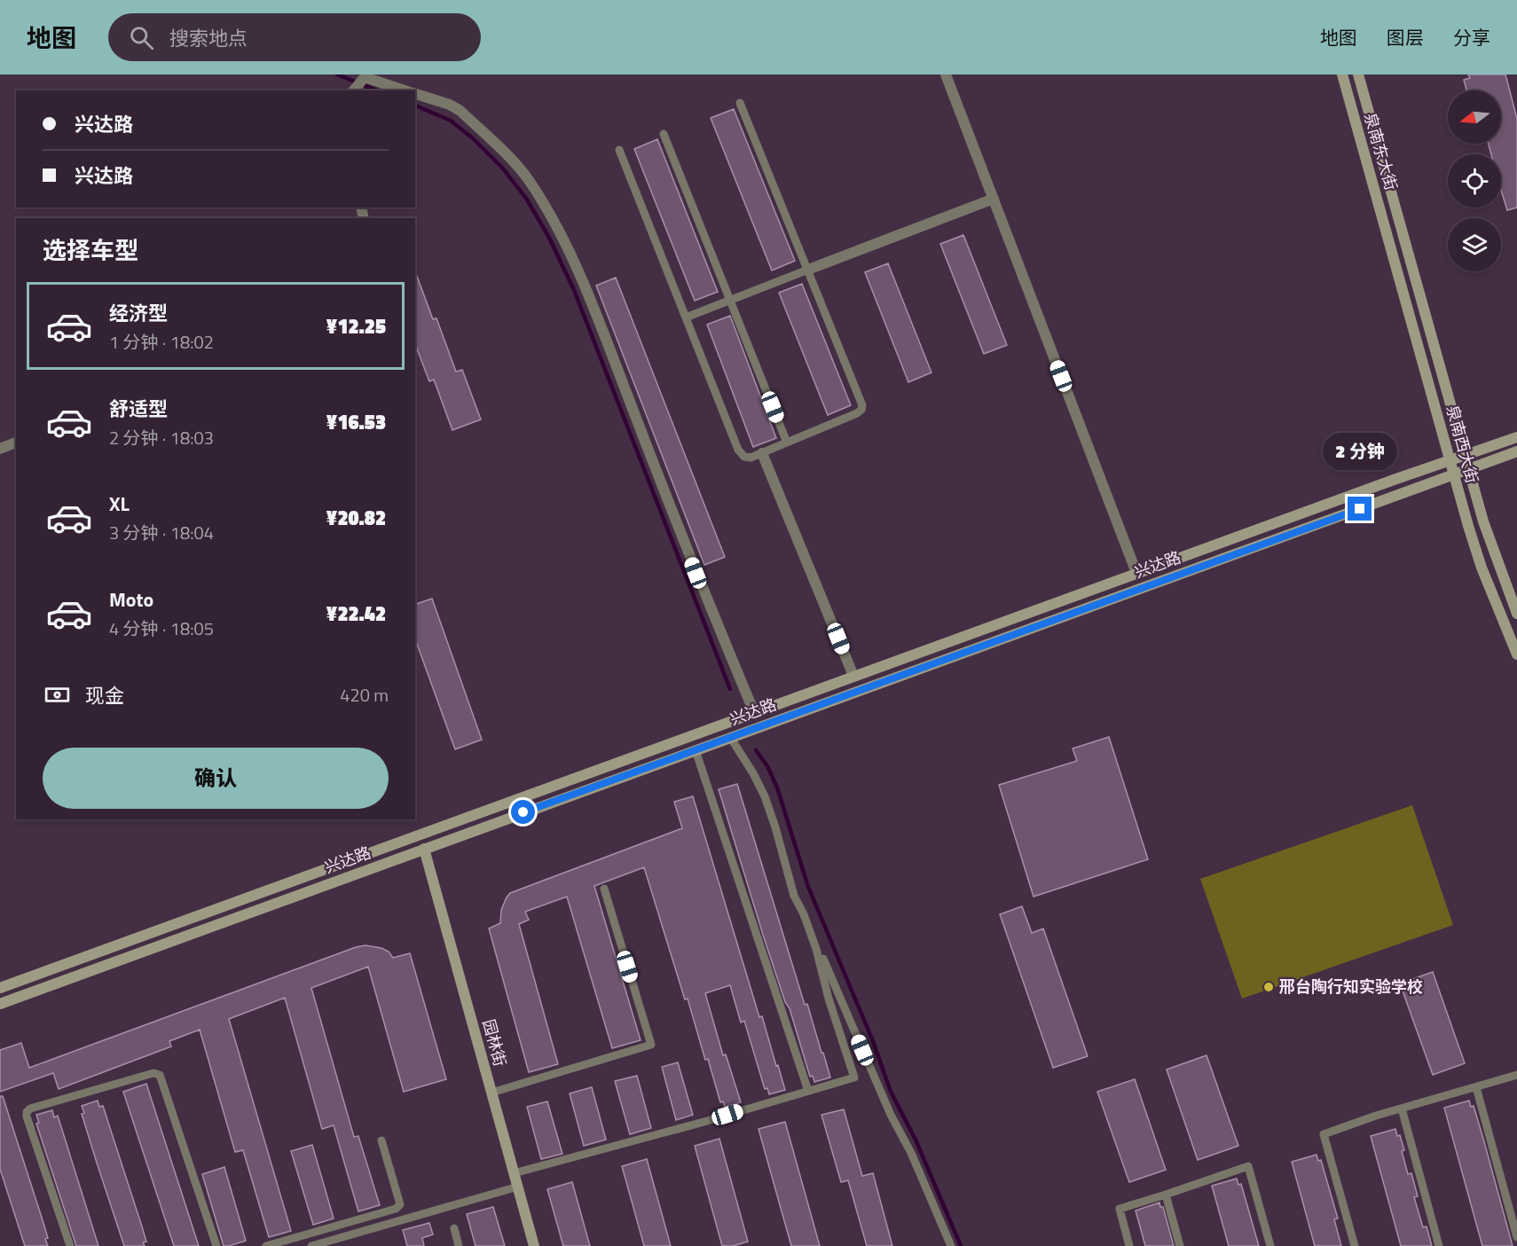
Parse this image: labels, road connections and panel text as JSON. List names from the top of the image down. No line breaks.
{"streets":{"main road":["泉南东大街","泉南西大街","兴达路","园林街"]},"crossings":[["泉南东大街","泉南西大街"],["泉南西大街","兴达路"],["兴达路","园林街"]],"places":["邢台陶行知实验学校"],"north":"left","page":{"header":"地图","search":"搜索地点","nav":["地图","图层","分享"],"banner":["兴达路","兴达路"],"heading":"选择车型","list":[{"name":"经济型","note":"1 分钟 · 18:02","value":"¥12.25"},{"name":"舒适型","note":"2 分钟 · 18:03","value":"¥16.53"},{"name":"XL","note":"3 分钟 · 18:04","value":"¥20.82"},{"name":"Moto","note":"4 分钟 · 18:05","value":"¥22.42"}],"bubble":"2 分钟","pay":["现金","420 m"],"buttons":"确认"}}
